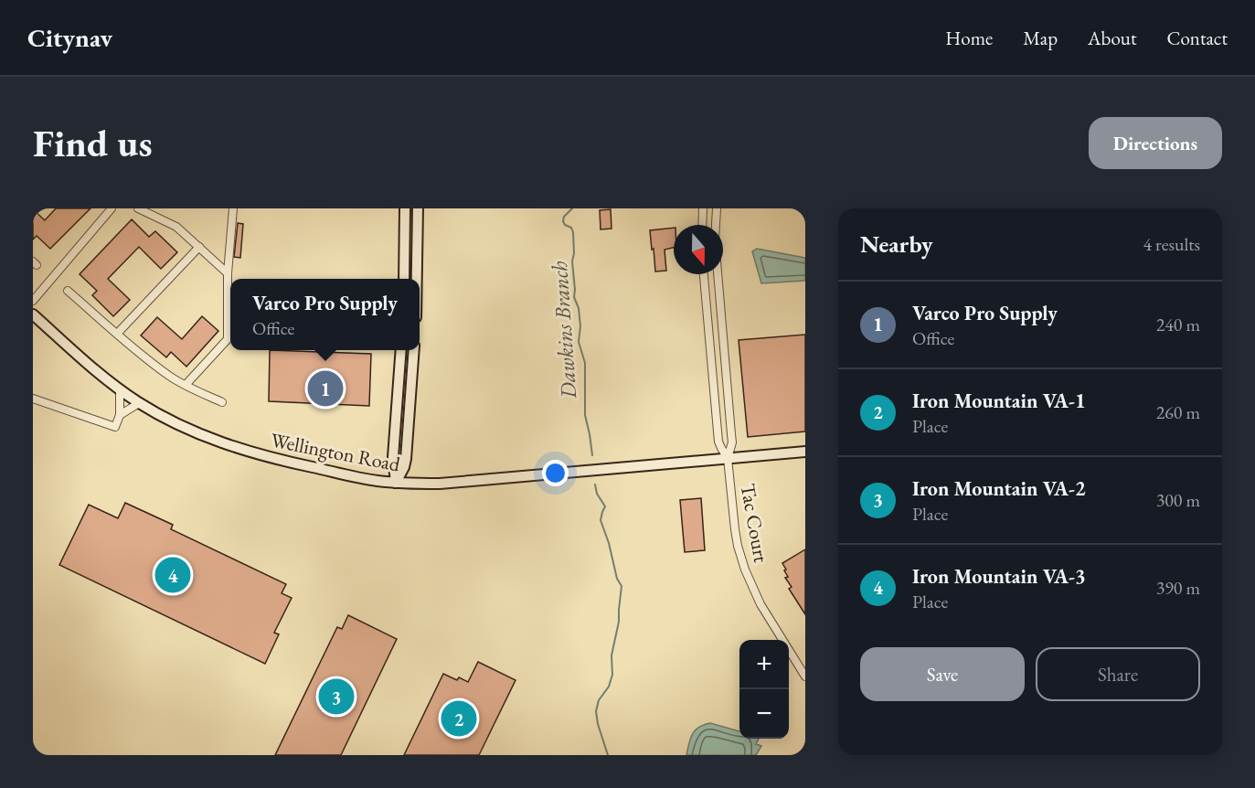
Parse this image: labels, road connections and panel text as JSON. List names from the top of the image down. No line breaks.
{"streets":{"main road":["Wellington Road"],"street":["Tac Court"]},"crossings":[["Wellington Road","Tac Court"]],"water":["Dawkins Branch"],"north":"bottom","page":{"header":"Citynav","nav":["Home","Map","About","Contact"],"buttons":["Directions",["Save","Share"]],"title":"Find us","heading":["Nearby","4 results"],"popup":["Varco Pro Supply","Office"],"list":[{"mark":"1","name":"Varco Pro Supply","note":"Office","value":"240 m"},{"mark":"2","name":"Iron Mountain VA-1","note":"Place","value":"260 m"},{"mark":"3","name":"Iron Mountain VA-2","note":"Place","value":"300 m"},{"mark":"4","name":"Iron Mountain VA-3","note":"Place","value":"390 m"}],"pins":["1","4","3","2"],"map_buttons":["+","−"]}}
